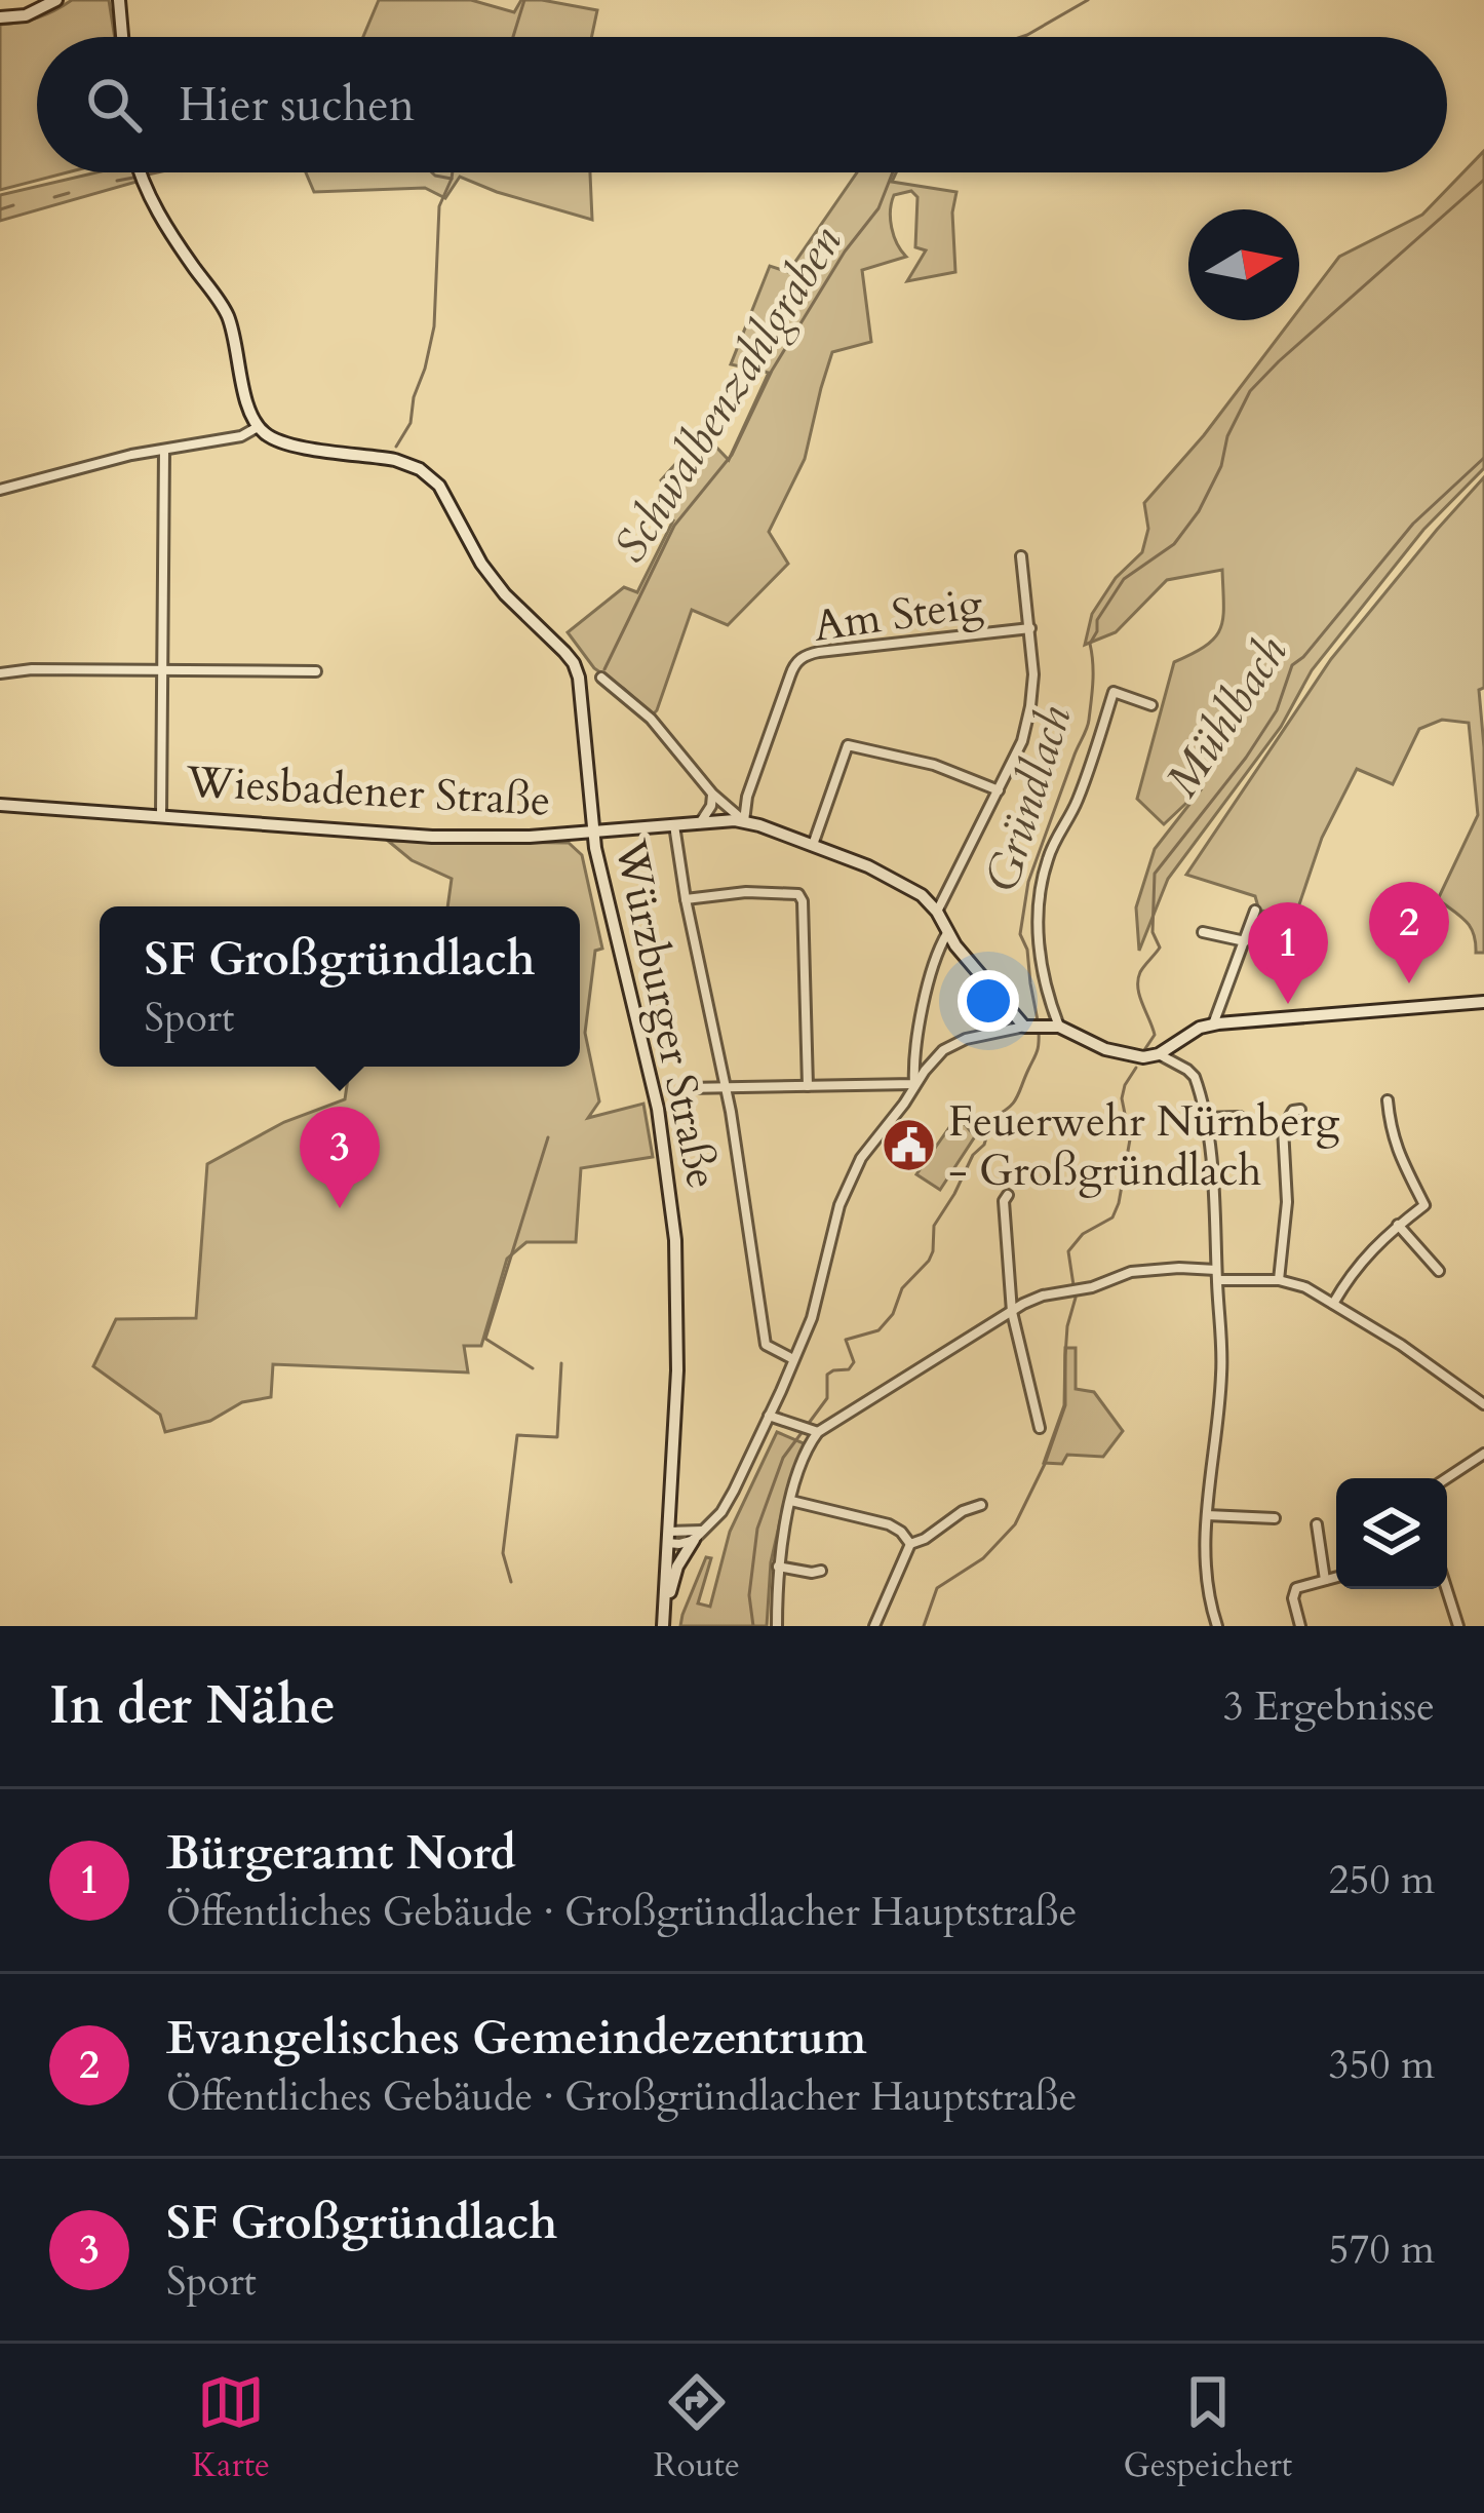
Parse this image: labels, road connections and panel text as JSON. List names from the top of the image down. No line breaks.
{"streets":{"main road":["Wiesbadener Straße","Würzburger Straße"],"street":["Am Steig"]},"crossings":[["Am Steig","Wiesbadener Straße"],["Wiesbadener Straße","Würzburger Straße"]],"water":["Schwalbenzahlgraben","Mühlbach","Gründlach"],"places":{"public building":["Feuerwehr Nürnberg - Großgründlach"]},"north":"right","page":{"search":"Hier suchen","pins":["2","1","3"],"popup":["SF Großgründlach","Sport"],"heading":["In der Nähe","3 Ergebnisse"],"list":[{"mark":"1","name":"Bürgeramt Nord","note":"Öffentliches Gebäude · Großgründlacher Hauptstraße","value":"250 m"},{"mark":"2","name":"Evangelisches Gemeindezentrum","note":"Öffentliches Gebäude · Großgründlacher Hauptstraße","value":"350 m"},{"mark":"3","name":"SF Großgründlach","note":"Sport","value":"570 m"}],"nav":["Karte","Route","Gespeichert"]}}
